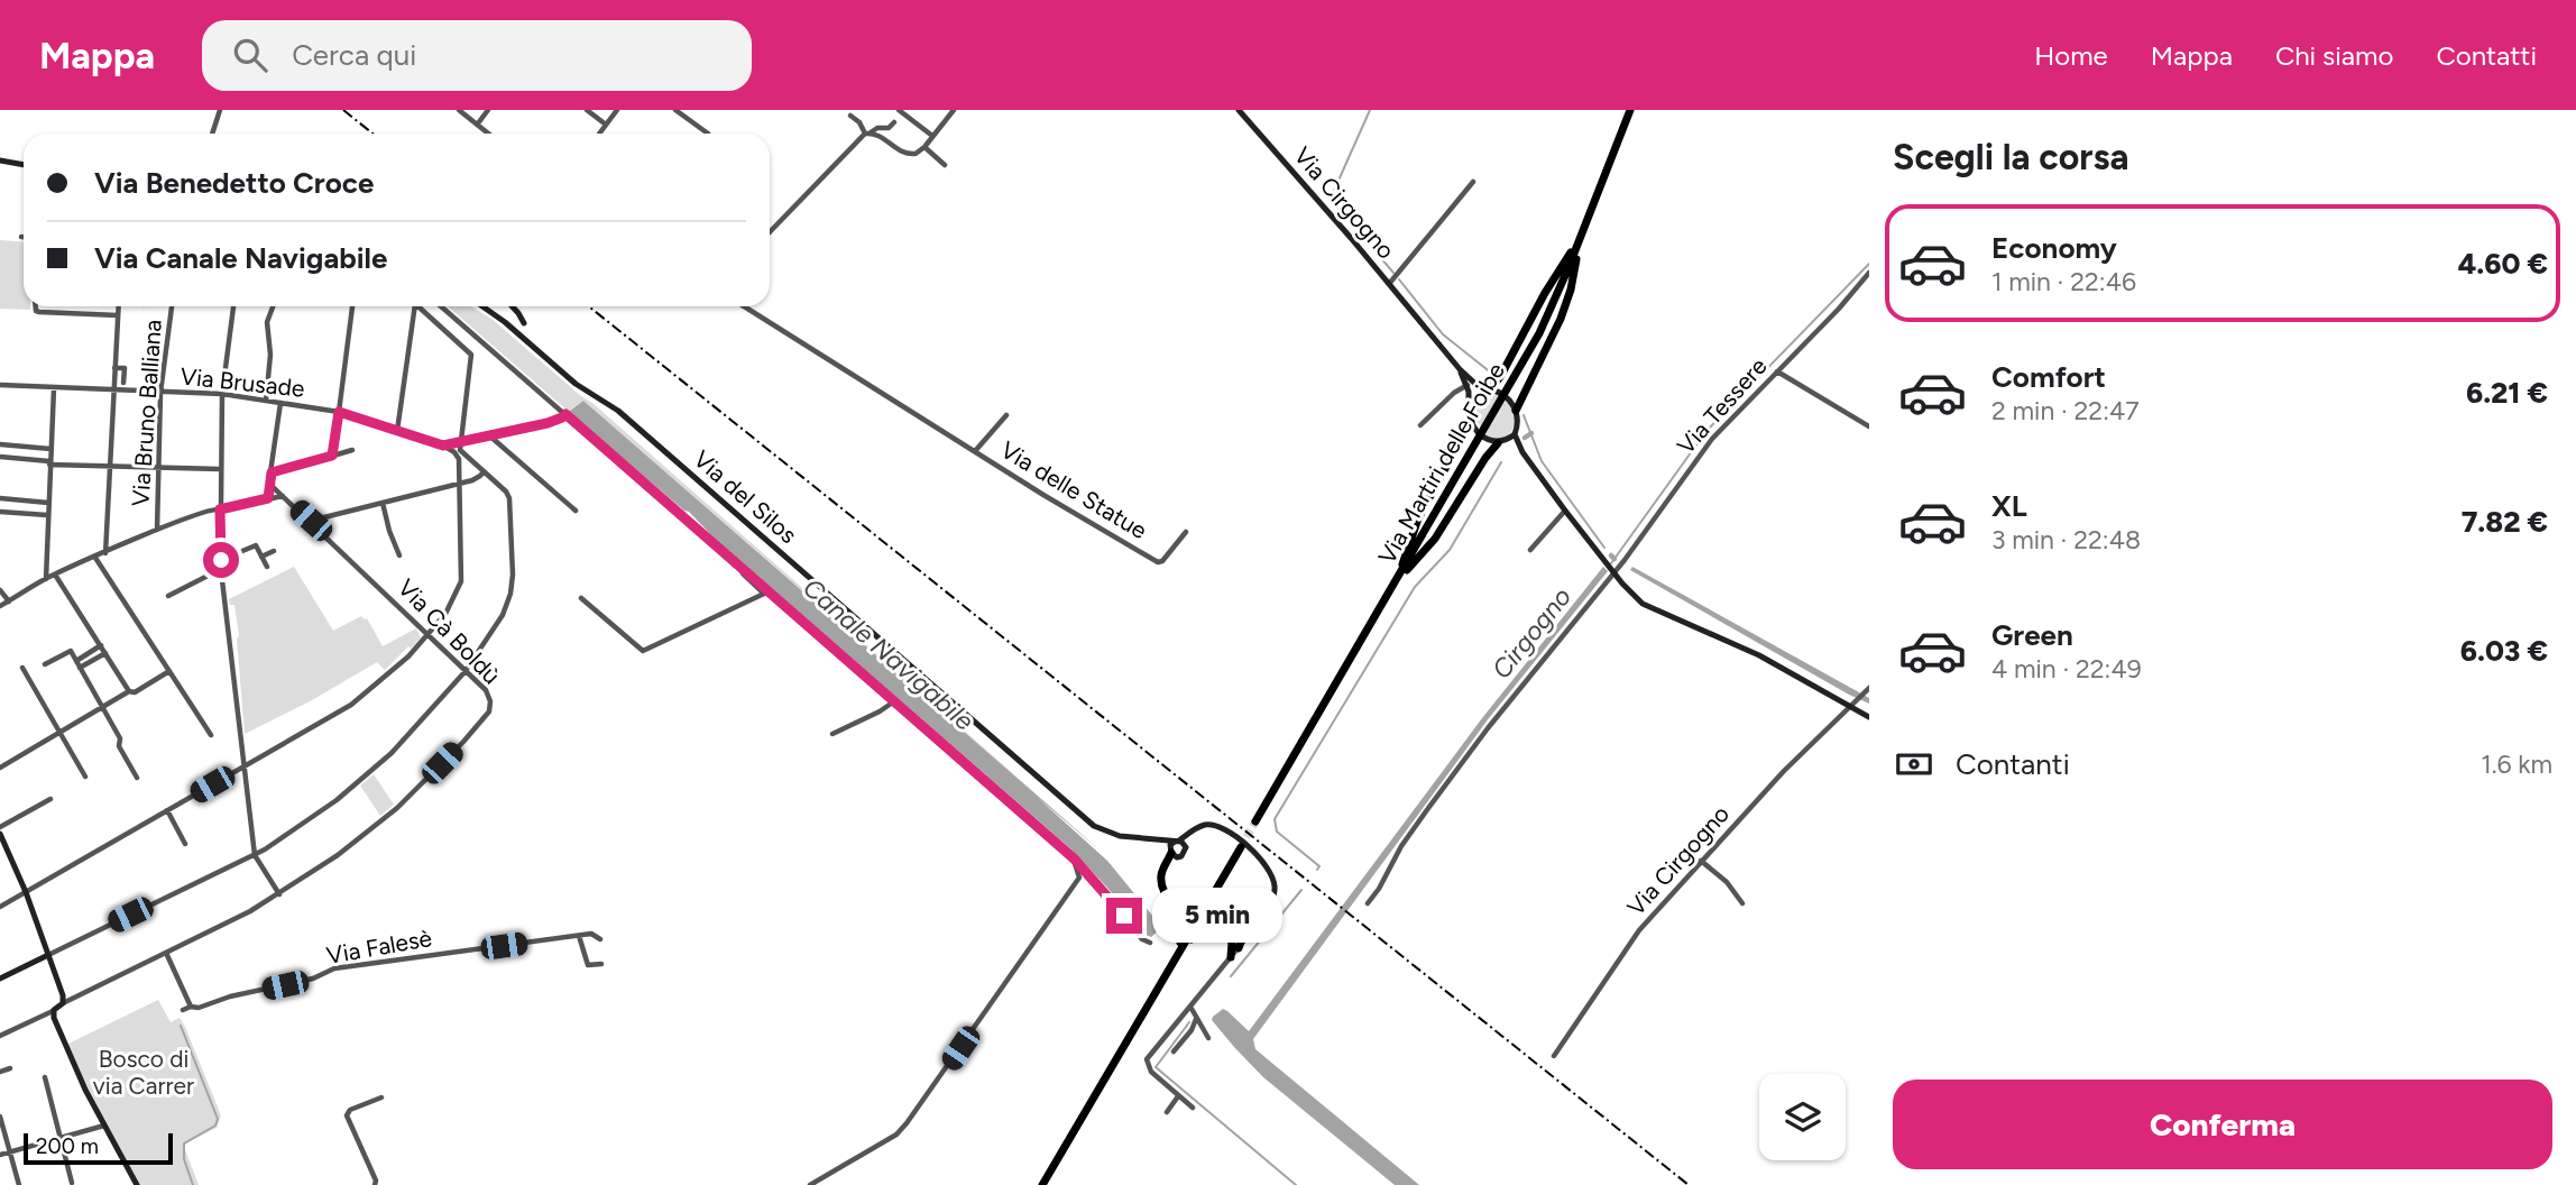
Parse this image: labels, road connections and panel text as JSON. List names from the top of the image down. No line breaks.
{"streets":{"highway":["Via Martiri delle Foibe"],"street":["Via Cirgogno","Via Brusade","Via Tessere","Via Bruno Balliana","Via delle Statue","Via del Silos","Via Cà Boldù","Via Falesè"]},"crossings":[["Via Brusade","Via Bruno Balliana"]],"water":["Cirgogno","Canale Navigabile"],"parks":["Bosco di via Carrer"],"scale_bar":"200 m","page":{"header":"Mappa","search":"Cerca qui","nav":["Home","Mappa","Chi siamo","Contatti"],"heading":"Scegli la corsa","banner":["Via Benedetto Croce","Via Canale Navigabile"],"list":[{"name":"Economy","note":"1 min · 22:46","value":"4.60 €"},{"name":"Comfort","note":"2 min · 22:47","value":"6.21 €"},{"name":"XL","note":"3 min · 22:48","value":"7.82 €"},{"name":"Green","note":"4 min · 22:49","value":"6.03 €"}],"pay":["Contanti","1.6 km"],"bubble":"5 min","buttons":"Conferma","scale":"200 m"}}
